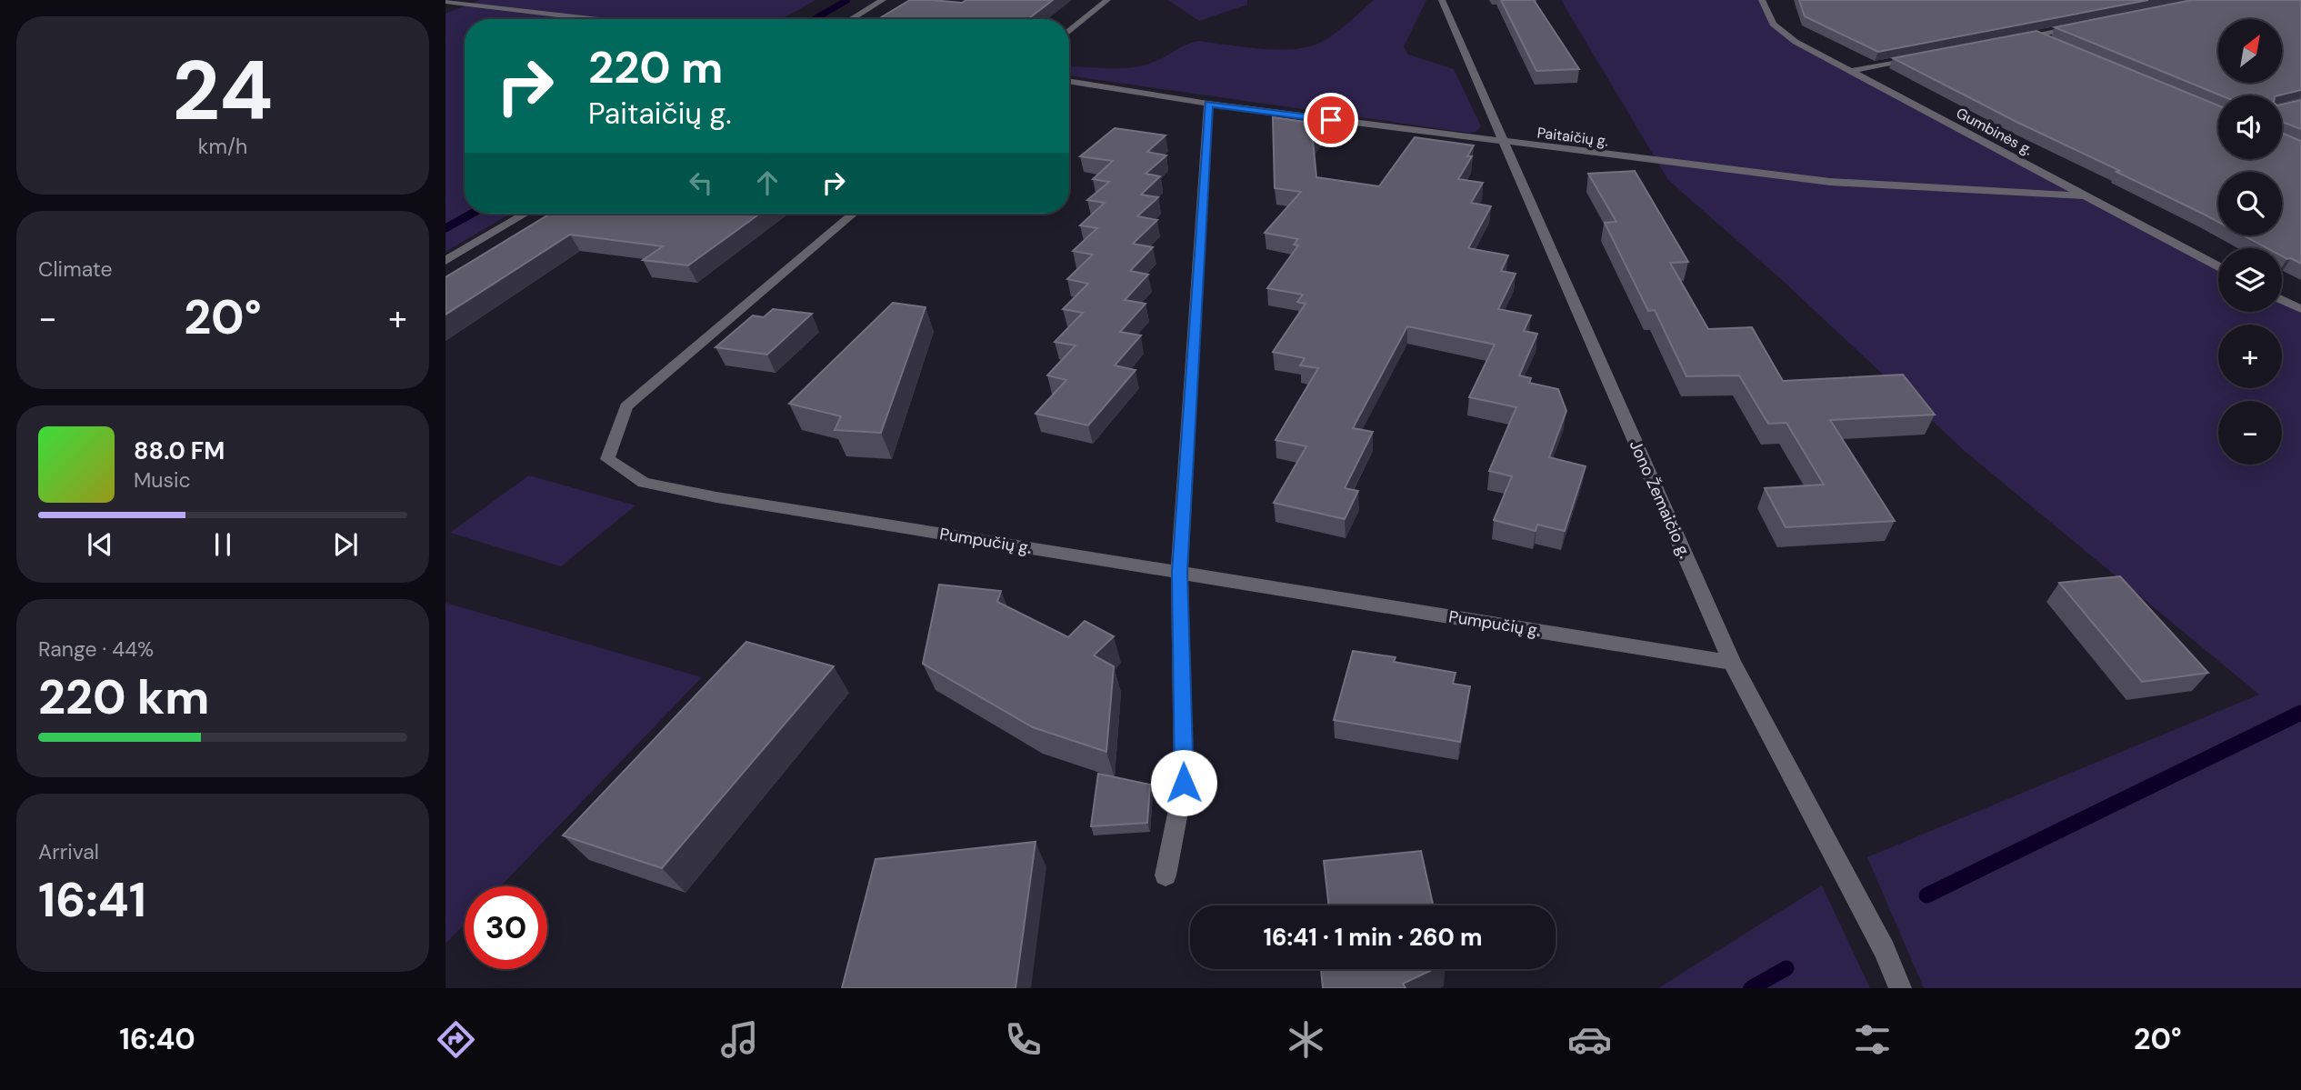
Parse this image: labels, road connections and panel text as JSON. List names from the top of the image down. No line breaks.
{"streets":{"street":["Gumbinės g.","Paitaičių g.","Jono Žemaičio g.","Pumpučių g."]},"crossings":[["Gumbinės g.","Paitaičių g."],["Paitaičių g.","Jono Žemaičio g."],["Jono Žemaičio g.","Pumpučių g."]],"north":"top right","page":{"tile":[["24","km/h"],"Climate",["Range · 44%","220 km"],["Arrival","16:41"]],"map_buttons":["+","−"],"turn":["220 m","Paitaičių g."],"heat":["−","20°","+"],"song":["88.0 FM","Music"],"limit":"30","trip":"16:41 · 1 min · 260 m","tabs":["16:40","20°"]}}
